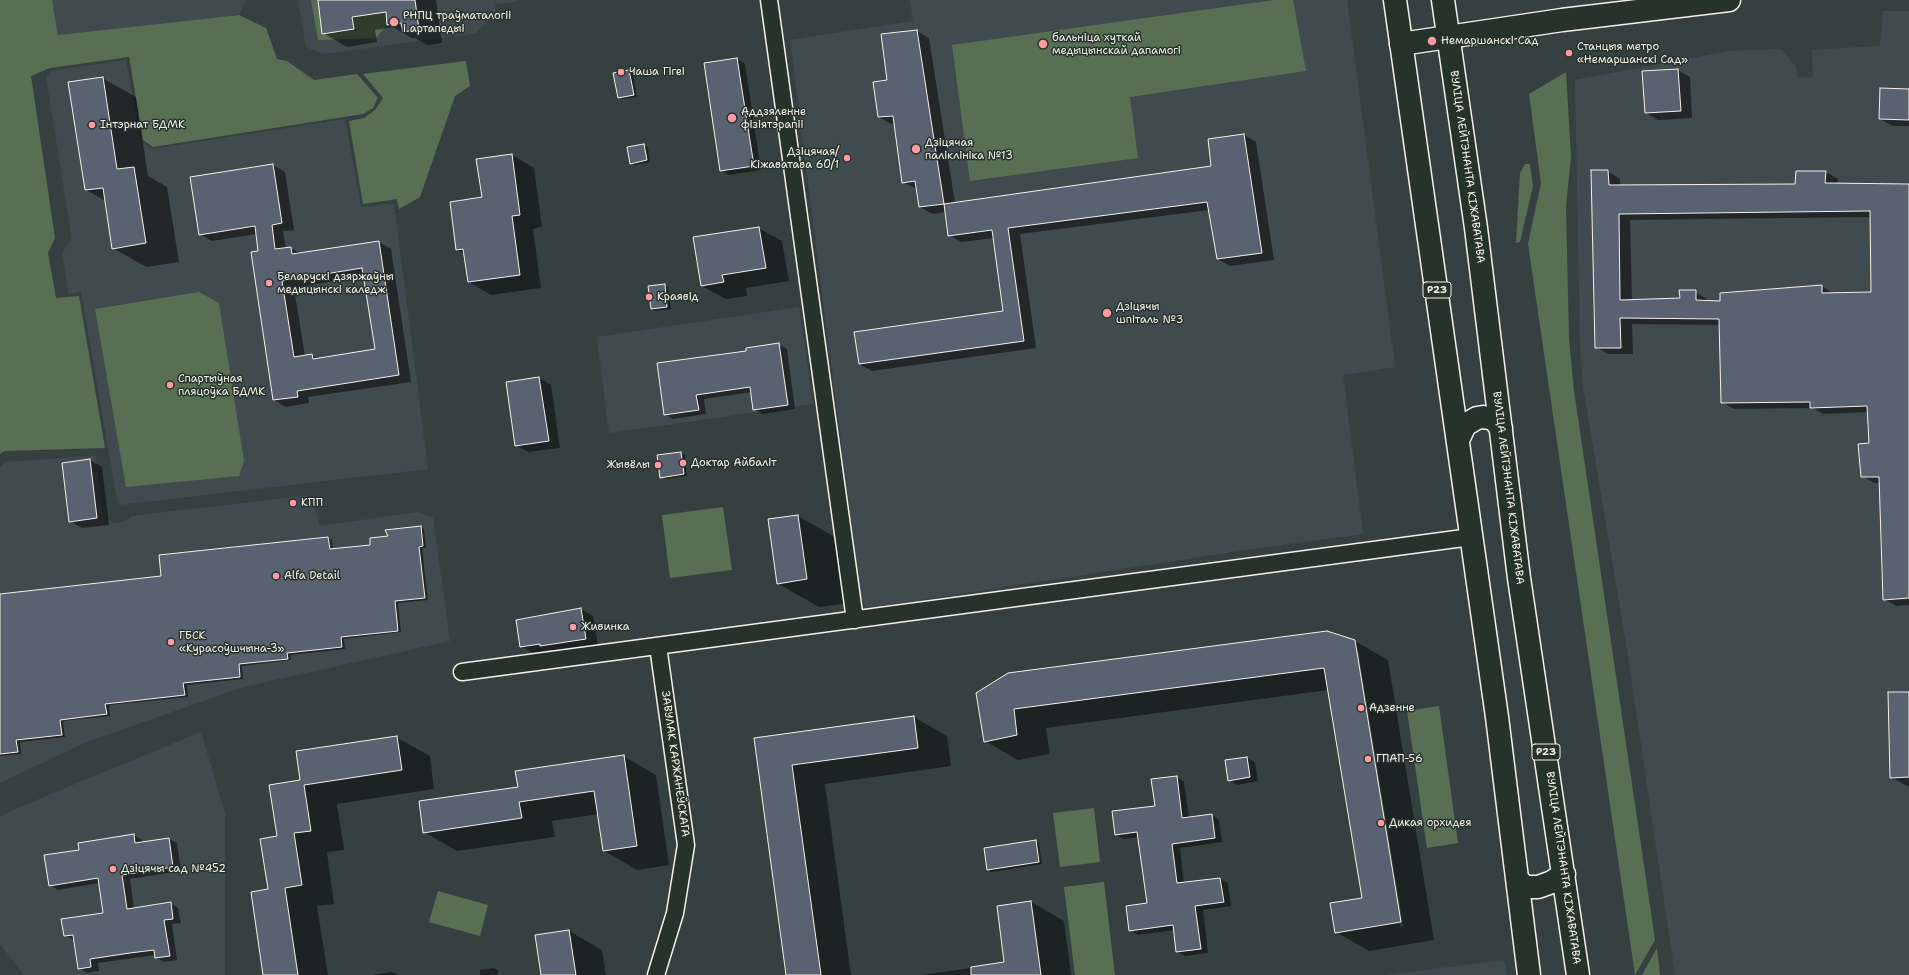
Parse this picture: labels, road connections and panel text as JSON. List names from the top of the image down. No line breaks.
{"streets":{"main road":["ВУЛІЦА ЛЕЙТЭНАНТА КІЖАВАТАВА","Р23"],"street":["ЗАВУЛАК КАРЖАНЕЎСКАГА"]},"places":["РНПЦ траўматалогіі і артапедыі","Немаршанскі Сад","бальніца хуткай медыцынскай дапамогі","Станцыя метро «Немаршанскі Сад»","Чаша Гігеі","Аддзяленне фізіятэрапіі","Інтэрнат БДМК","Дзіцячая паліклініка №13","Дзіцячая/ Кіжаватава 60/1","Беларускі дзяржаўны медыцынскі каледж","Краявід","Дзіцячы шпіталь №3","Спартыўная пляцоўка БДМК","Доктар Айбаліт","Жывёлы","КПП","Alfa Detail","Живинка","ГБСК «Курасоўшчына-3»","Адзенне","ГПАП-56","Дикая орхидея","Дзіцячы сад №452"]}
